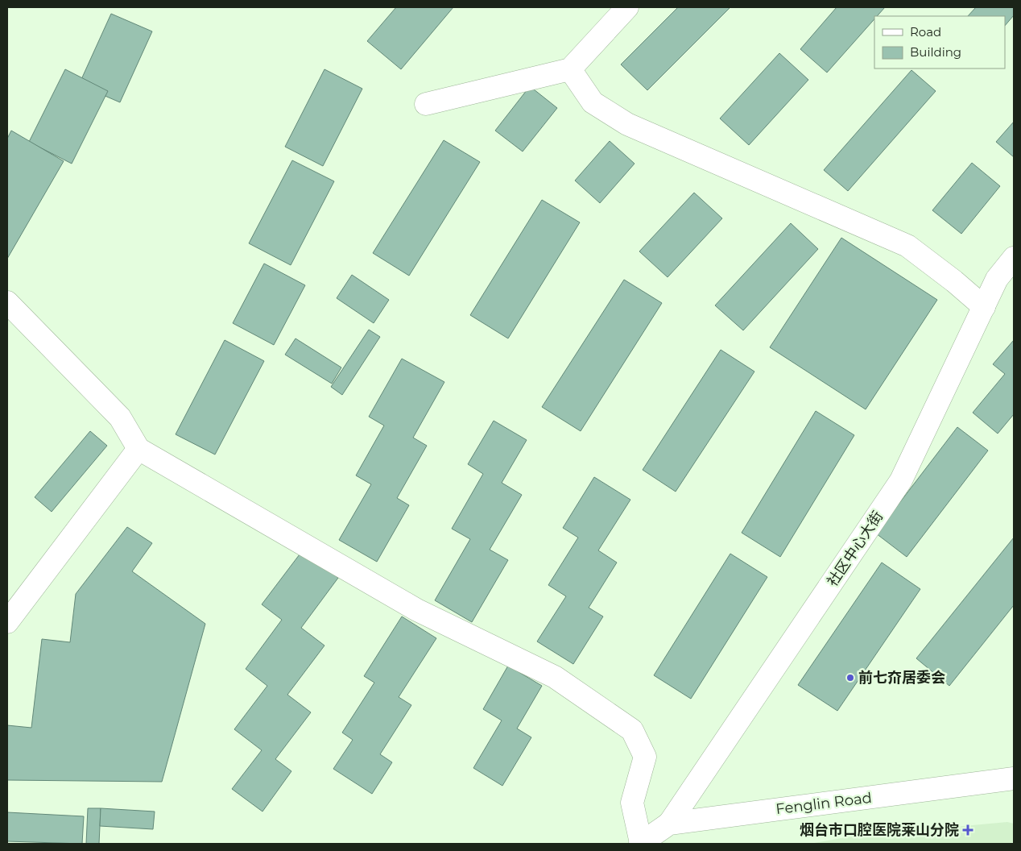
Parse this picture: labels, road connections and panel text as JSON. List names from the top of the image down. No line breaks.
{"streets":{"street":["社区中心大街","Fenglin Road"]},"crossings":[["社区中心大街","Fenglin Road"]],"places":{"other":["前七夼居委会"],"health":["烟台市口腔医院莱山分院"]},"legend":["Road","Building"]}
